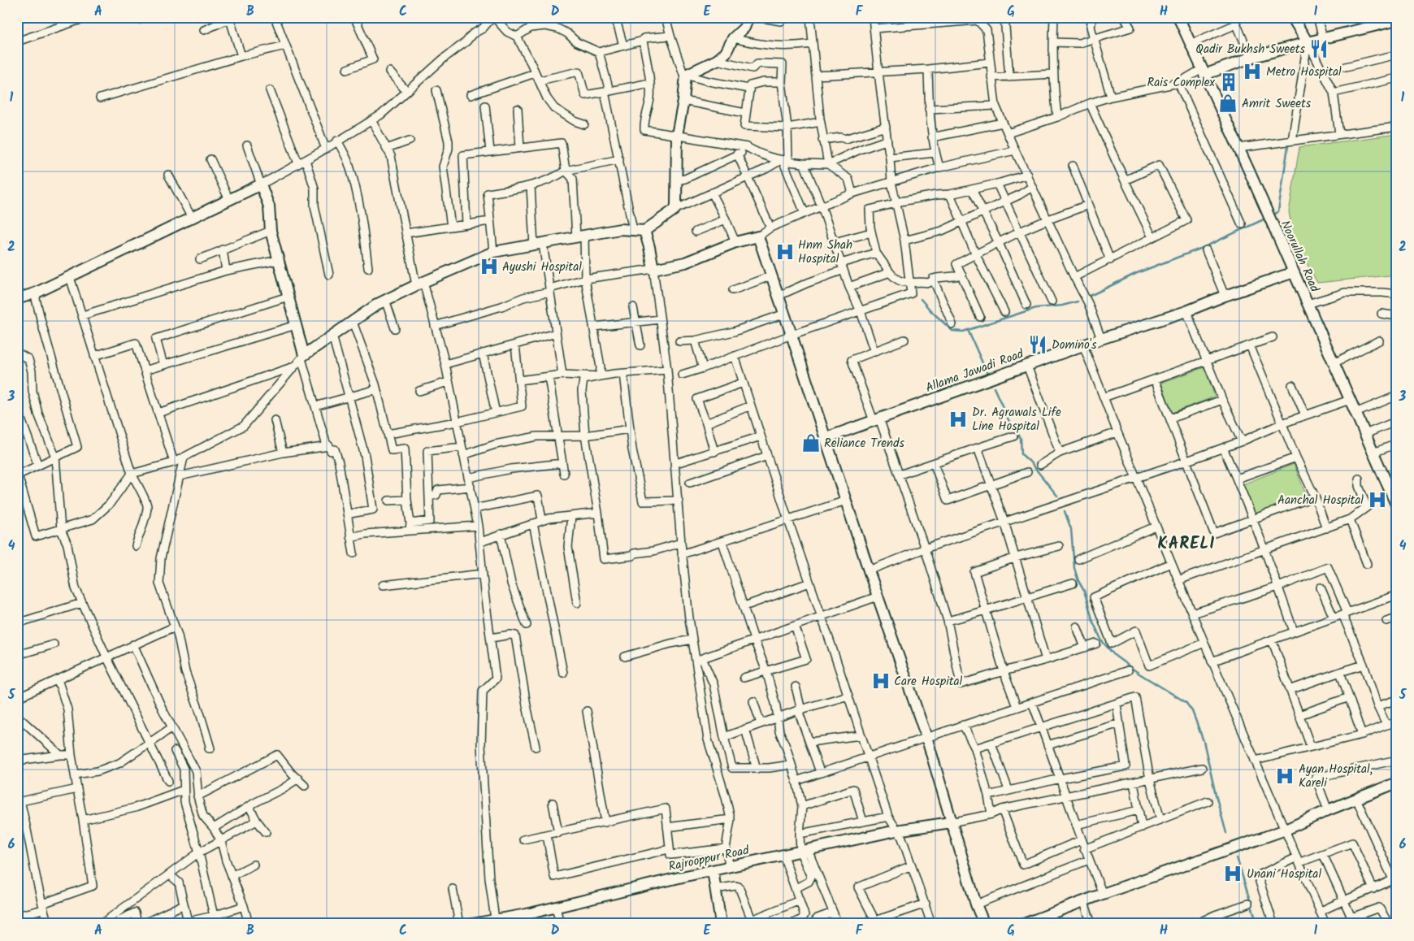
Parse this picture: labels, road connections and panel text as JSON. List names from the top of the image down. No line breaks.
{"streets":{"street":["Noorullah Road","Allama Jawadi Road","Rajrooppur Road"]},"crossings":[["Noorullah Road","Allama Jawadi Road"]],"districts":["KARELI"],"places":{"restaurant":["Qadir Bukhsh Sweets","Domino's"],"hospital":["Metro Hospital","Hnm Shah Hospital","Ayushi Hospital","Dr. Agrawals Life Line Hospital","Aanchal Hospital","Care Hospital","Ayan Hospital, Kareli","Unani Hospital"],"building":["Rais Complex"],"shop":["Amrit Sweets","Reliance Trends"]},"grid":{"columns":["A","B","C","D","E","F","G","H","I"],"rows":["1","2","3","4","5","6"]}}
